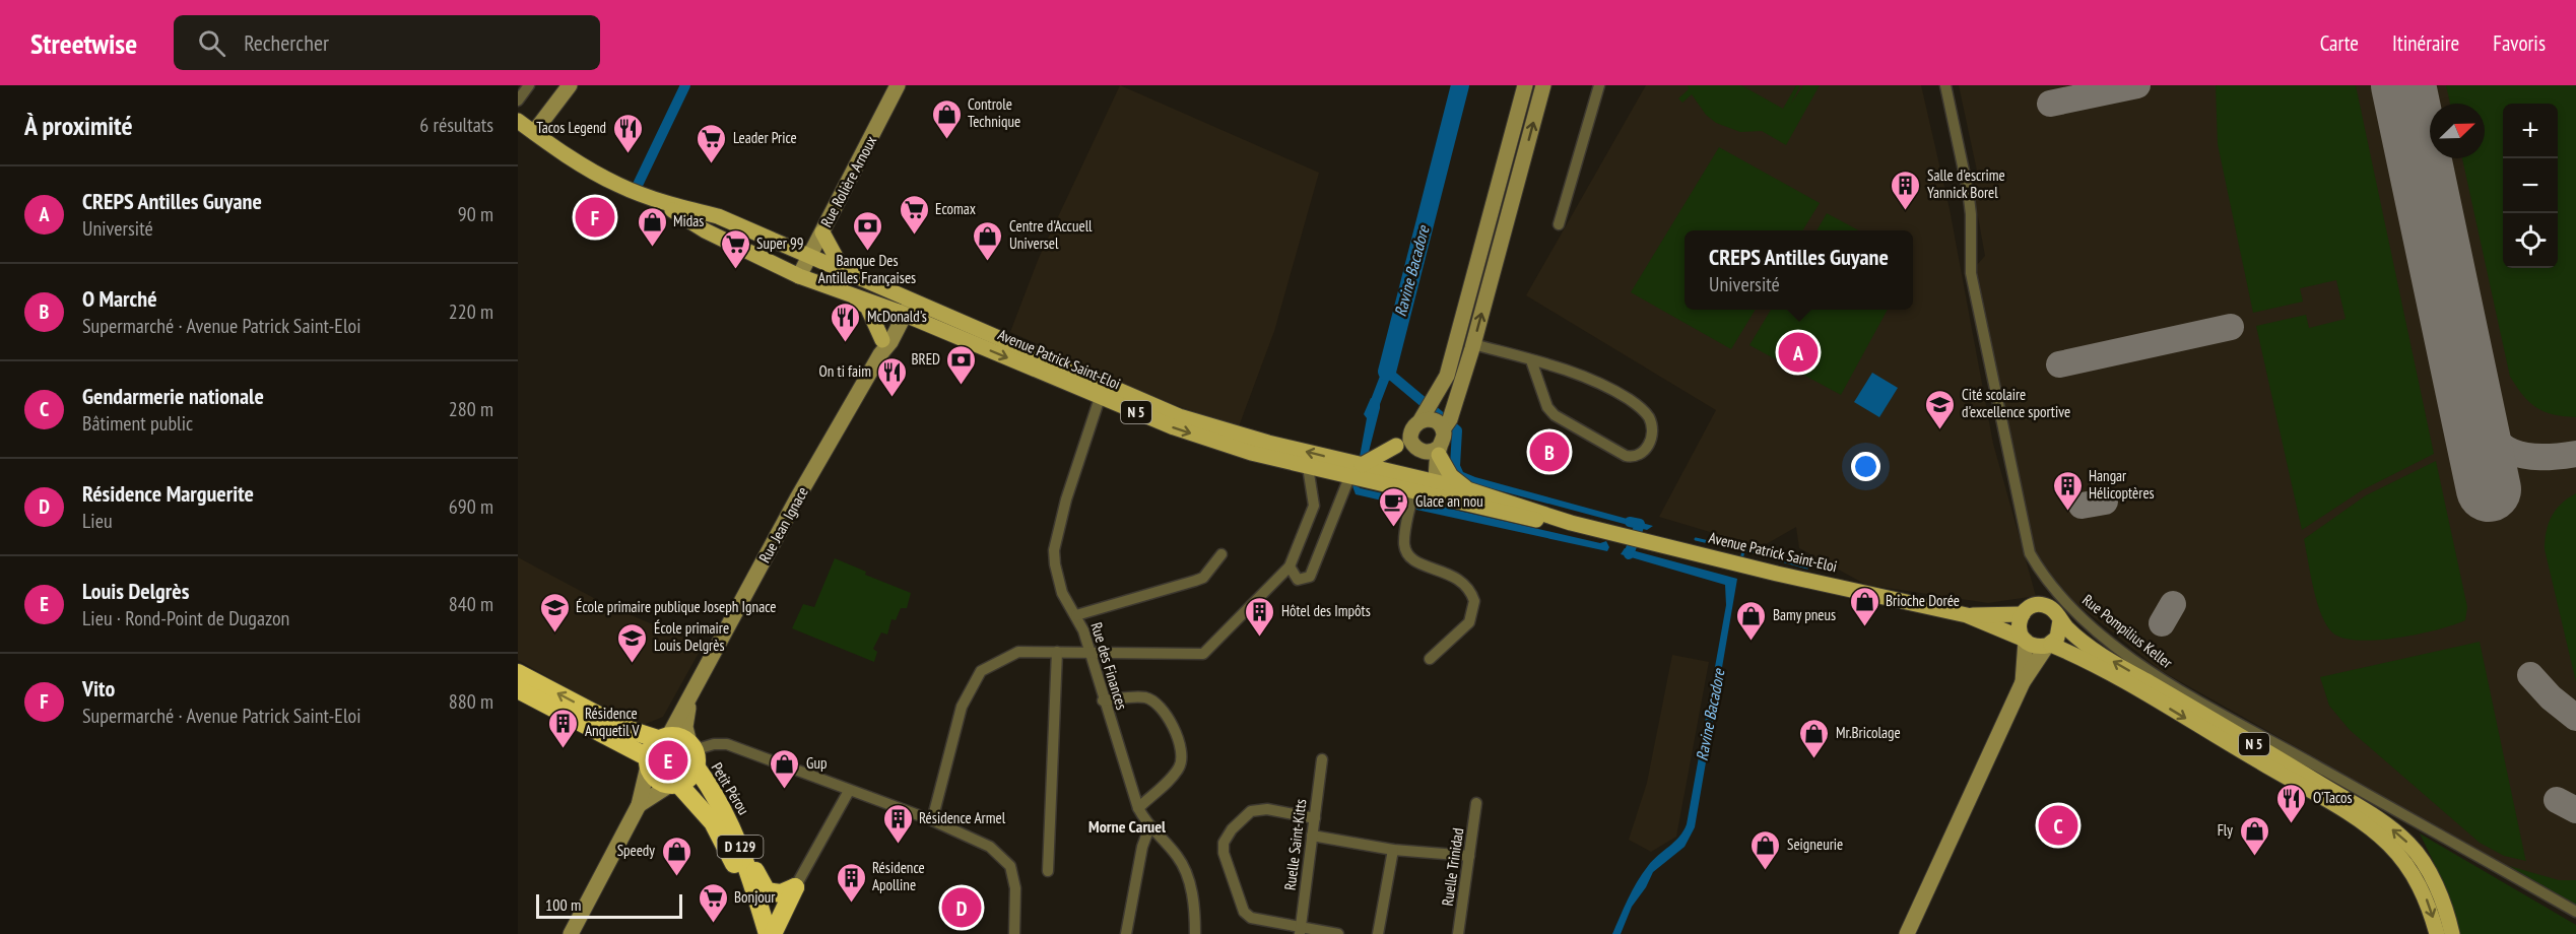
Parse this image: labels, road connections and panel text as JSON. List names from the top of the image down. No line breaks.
{"streets":{"highway":["Petit Pérou","D 129"],"main road":["Avenue Patrick Saint-Eloi","N 5"],"street":["Rue Rolière Arnoux","Rue Jean Ignace","Rue Pompilius Keller","Rue des Finances","Ruelle Saint-Kitts","Ruelle Trinidad"]},"crossings":[["Rue Rolière Arnoux","Avenue Patrick Saint-Eloi"],["Avenue Patrick Saint-Eloi","N 5"],["Avenue Patrick Saint-Eloi","Rue Jean Ignace"],["Avenue Patrick Saint-Eloi","Rue des Finances"],["Rue Jean Ignace","Petit Pérou"],["Rue Jean Ignace","D 129"],["Petit Pérou","D 129"]],"districts":["Morne Caruel"],"water":["Ravine Bacadore"],"places":{"shop":["Controle Technique","Midas","Centre d'Accuell Universel","Brioche Dorée","Bamy pneus","Mr.Bricolage","Gup","Fly","Seigneurie","Speedy"],"restaurant":["Tacos Legend","McDonald's","On ti faim","O'Tacos"],"supermarket":["Leader Price","Ecomax","Super 99","Bonjour"],"building":["Salle d'escrime Yannick Borel","Hangar Hélicoptères","Hôtel des Impôts","Résidence Anquetil V","Résidence Armel","Résidence Apolline"],"bank":["Banque Des Antilles Françaises","BRED"],"school or university":["Cité scolaire d'excellence sportive","École primaire publique Joseph Ignace","École primaire Louis Delgrès"],"cafe":["Glace an nou"]},"scale_bar":"100 m","north":"top right","page":{"header":"Streetwise","search":"Rechercher","nav":["Carte","Itinéraire","Favoris"],"heading":["À proximité","6 résultats"],"map_buttons":["+","−"],"list":[{"mark":"A","name":"CREPS Antilles Guyane","note":"Université","value":"90 m"},{"mark":"B","name":"O Marché","note":"Supermarché · Avenue Patrick Saint-Eloi","value":"220 m"},{"mark":"C","name":"Gendarmerie nationale","note":"Bâtiment public","value":"280 m"},{"mark":"D","name":"Résidence Marguerite","note":"Lieu","value":"690 m"},{"mark":"E","name":"Louis Delgrès","note":"Lieu · Rond-Point de Dugazon","value":"840 m"},{"mark":"F","name":"Vito","note":"Supermarché · Avenue Patrick Saint-Eloi","value":"880 m"}],"pins":["F","A","B","E","C","D"],"popup":["CREPS Antilles Guyane","Université"],"scale":"100 m"}}
